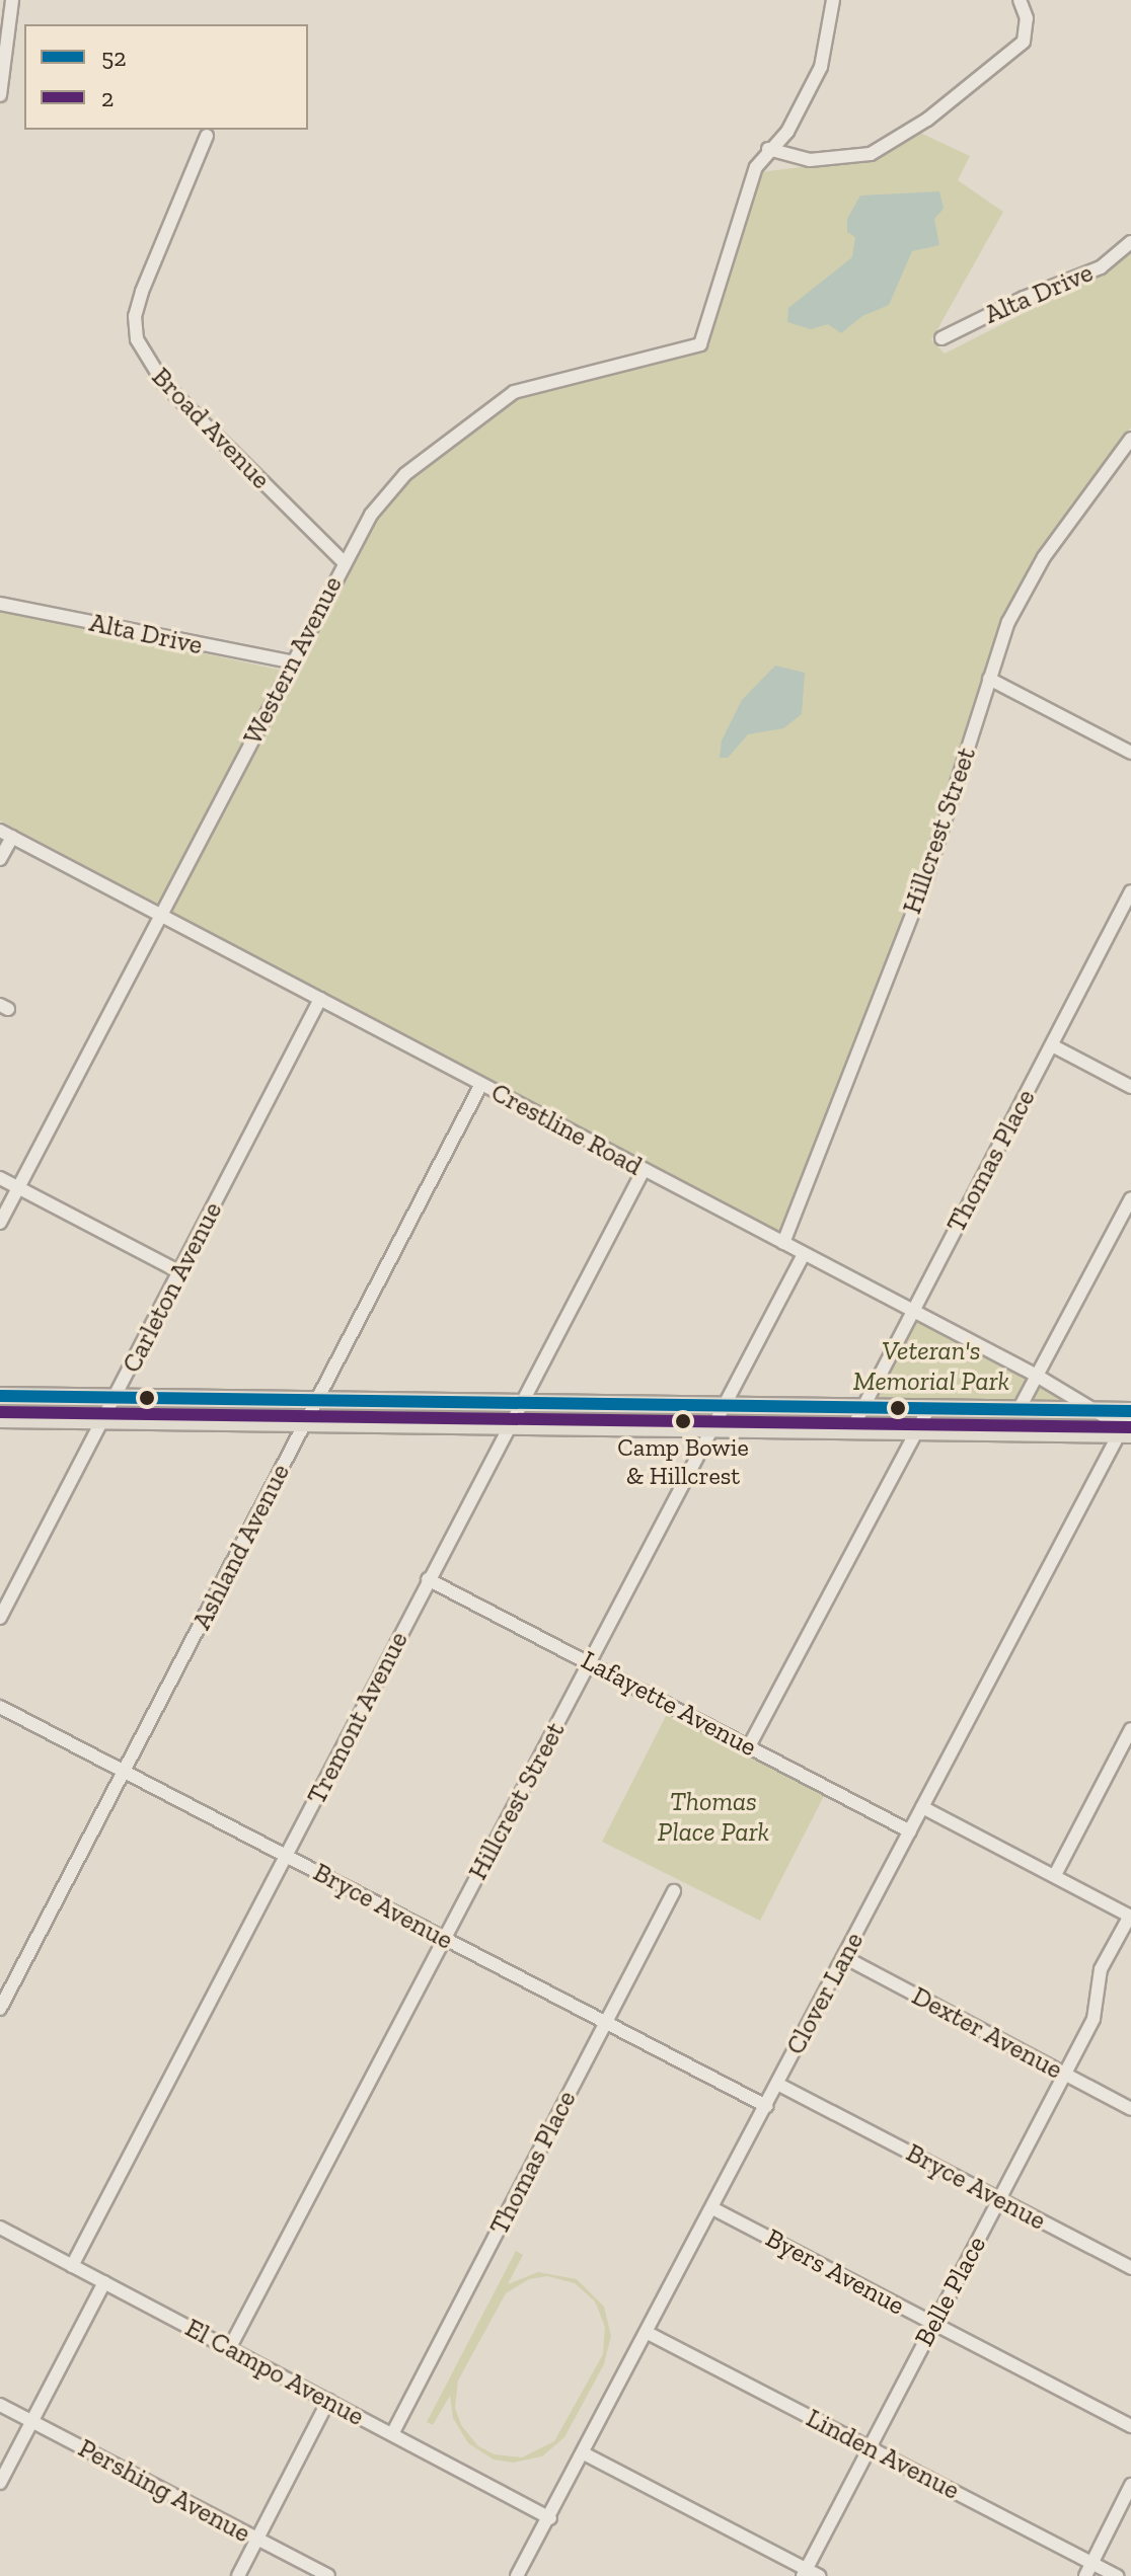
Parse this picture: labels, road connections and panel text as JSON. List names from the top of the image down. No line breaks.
{"streets":{"street":["Alta Drive","Broad Avenue","Western Avenue","Hillcrest Street","Crestline Road","Thomas Place","Carleton Avenue","Ashland Avenue","Lafayette Avenue","Tremont Avenue","Bryce Avenue","Clover Lane","Dexter Avenue","Byers Avenue","Belle Place","El Campo Avenue","Linden Avenue","Pershing Avenue"]},"crossings":[["Alta Drive","Western Avenue"],["Broad Avenue","Western Avenue"],["Western Avenue","Crestline Road"],["Hillcrest Street","Crestline Road"],["Hillcrest Street","Lafayette Avenue"],["Hillcrest Street","Bryce Avenue"],["Hillcrest Street","El Campo Avenue"],["Crestline Road","Thomas Place"],["Crestline Road","Carleton Avenue"],["Crestline Road","Ashland Avenue"],["Crestline Road","Tremont Avenue"],["Thomas Place","Bryce Avenue"],["Thomas Place","El Campo Avenue"],["Ashland Avenue","Bryce Avenue"],["Lafayette Avenue","Tremont Avenue"],["Lafayette Avenue","Clover Lane"],["Tremont Avenue","Bryce Avenue"],["Tremont Avenue","El Campo Avenue"],["Bryce Avenue","Clover Lane"],["Bryce Avenue","Belle Place"],["Clover Lane","Dexter Avenue"],["Clover Lane","Byers Avenue"],["Clover Lane","El Campo Avenue"],["Clover Lane","Linden Avenue"],["Dexter Avenue","Belle Place"],["Byers Avenue","Belle Place"],["Belle Place","Linden Avenue"]],"parks":["Veteran's Memorial Park","Thomas Place Park"],"places":["Camp Bowie & Hillcrest"],"lines":["transit line 52","transit line 2"],"legend":["52","2"]}
